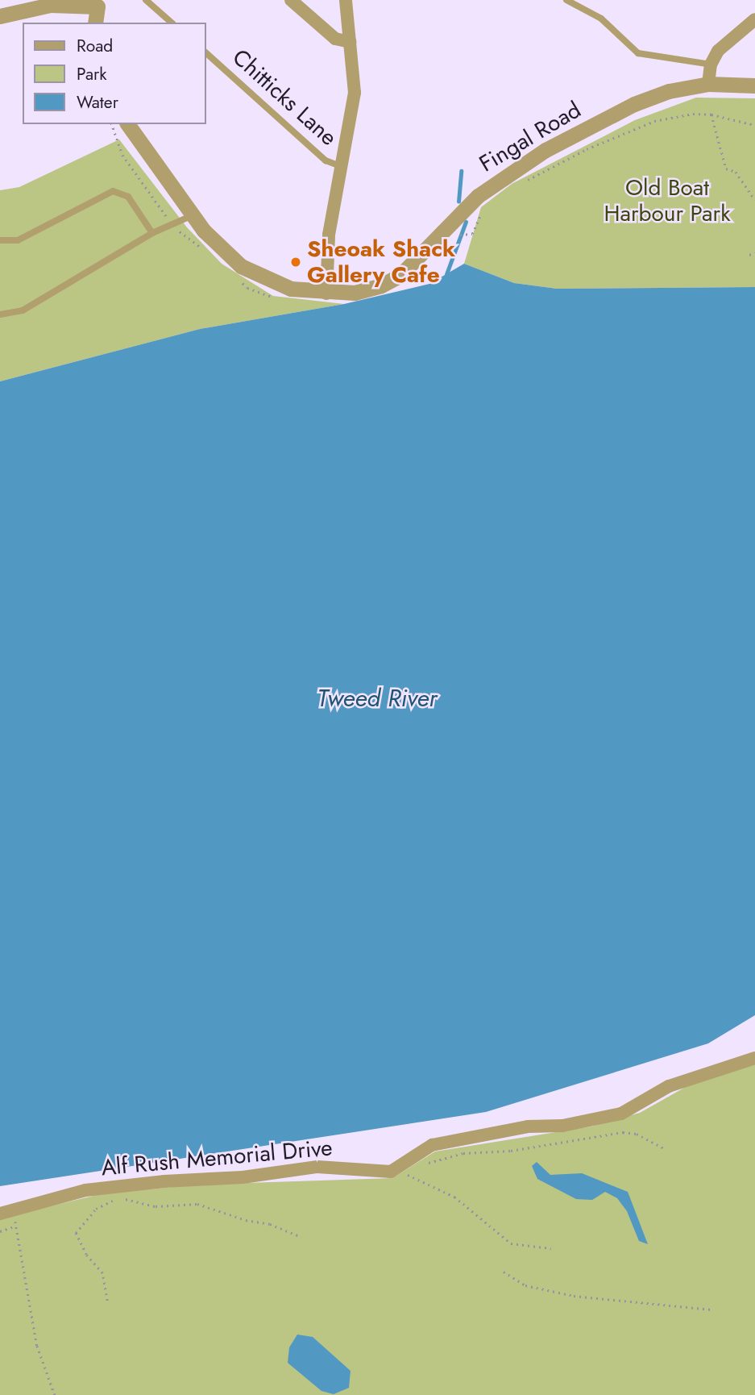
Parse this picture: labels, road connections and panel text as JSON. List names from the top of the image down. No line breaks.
{"streets":{"street":["Fingal Road","Alf Rush Memorial Drive"],"lane":["Chitticks Lane"]},"water":["Tweed River"],"parks":["Old Boat Harbour Park"],"places":["Sheoak Shack Gallery Cafe"],"legend":["Road","Park","Water"]}
